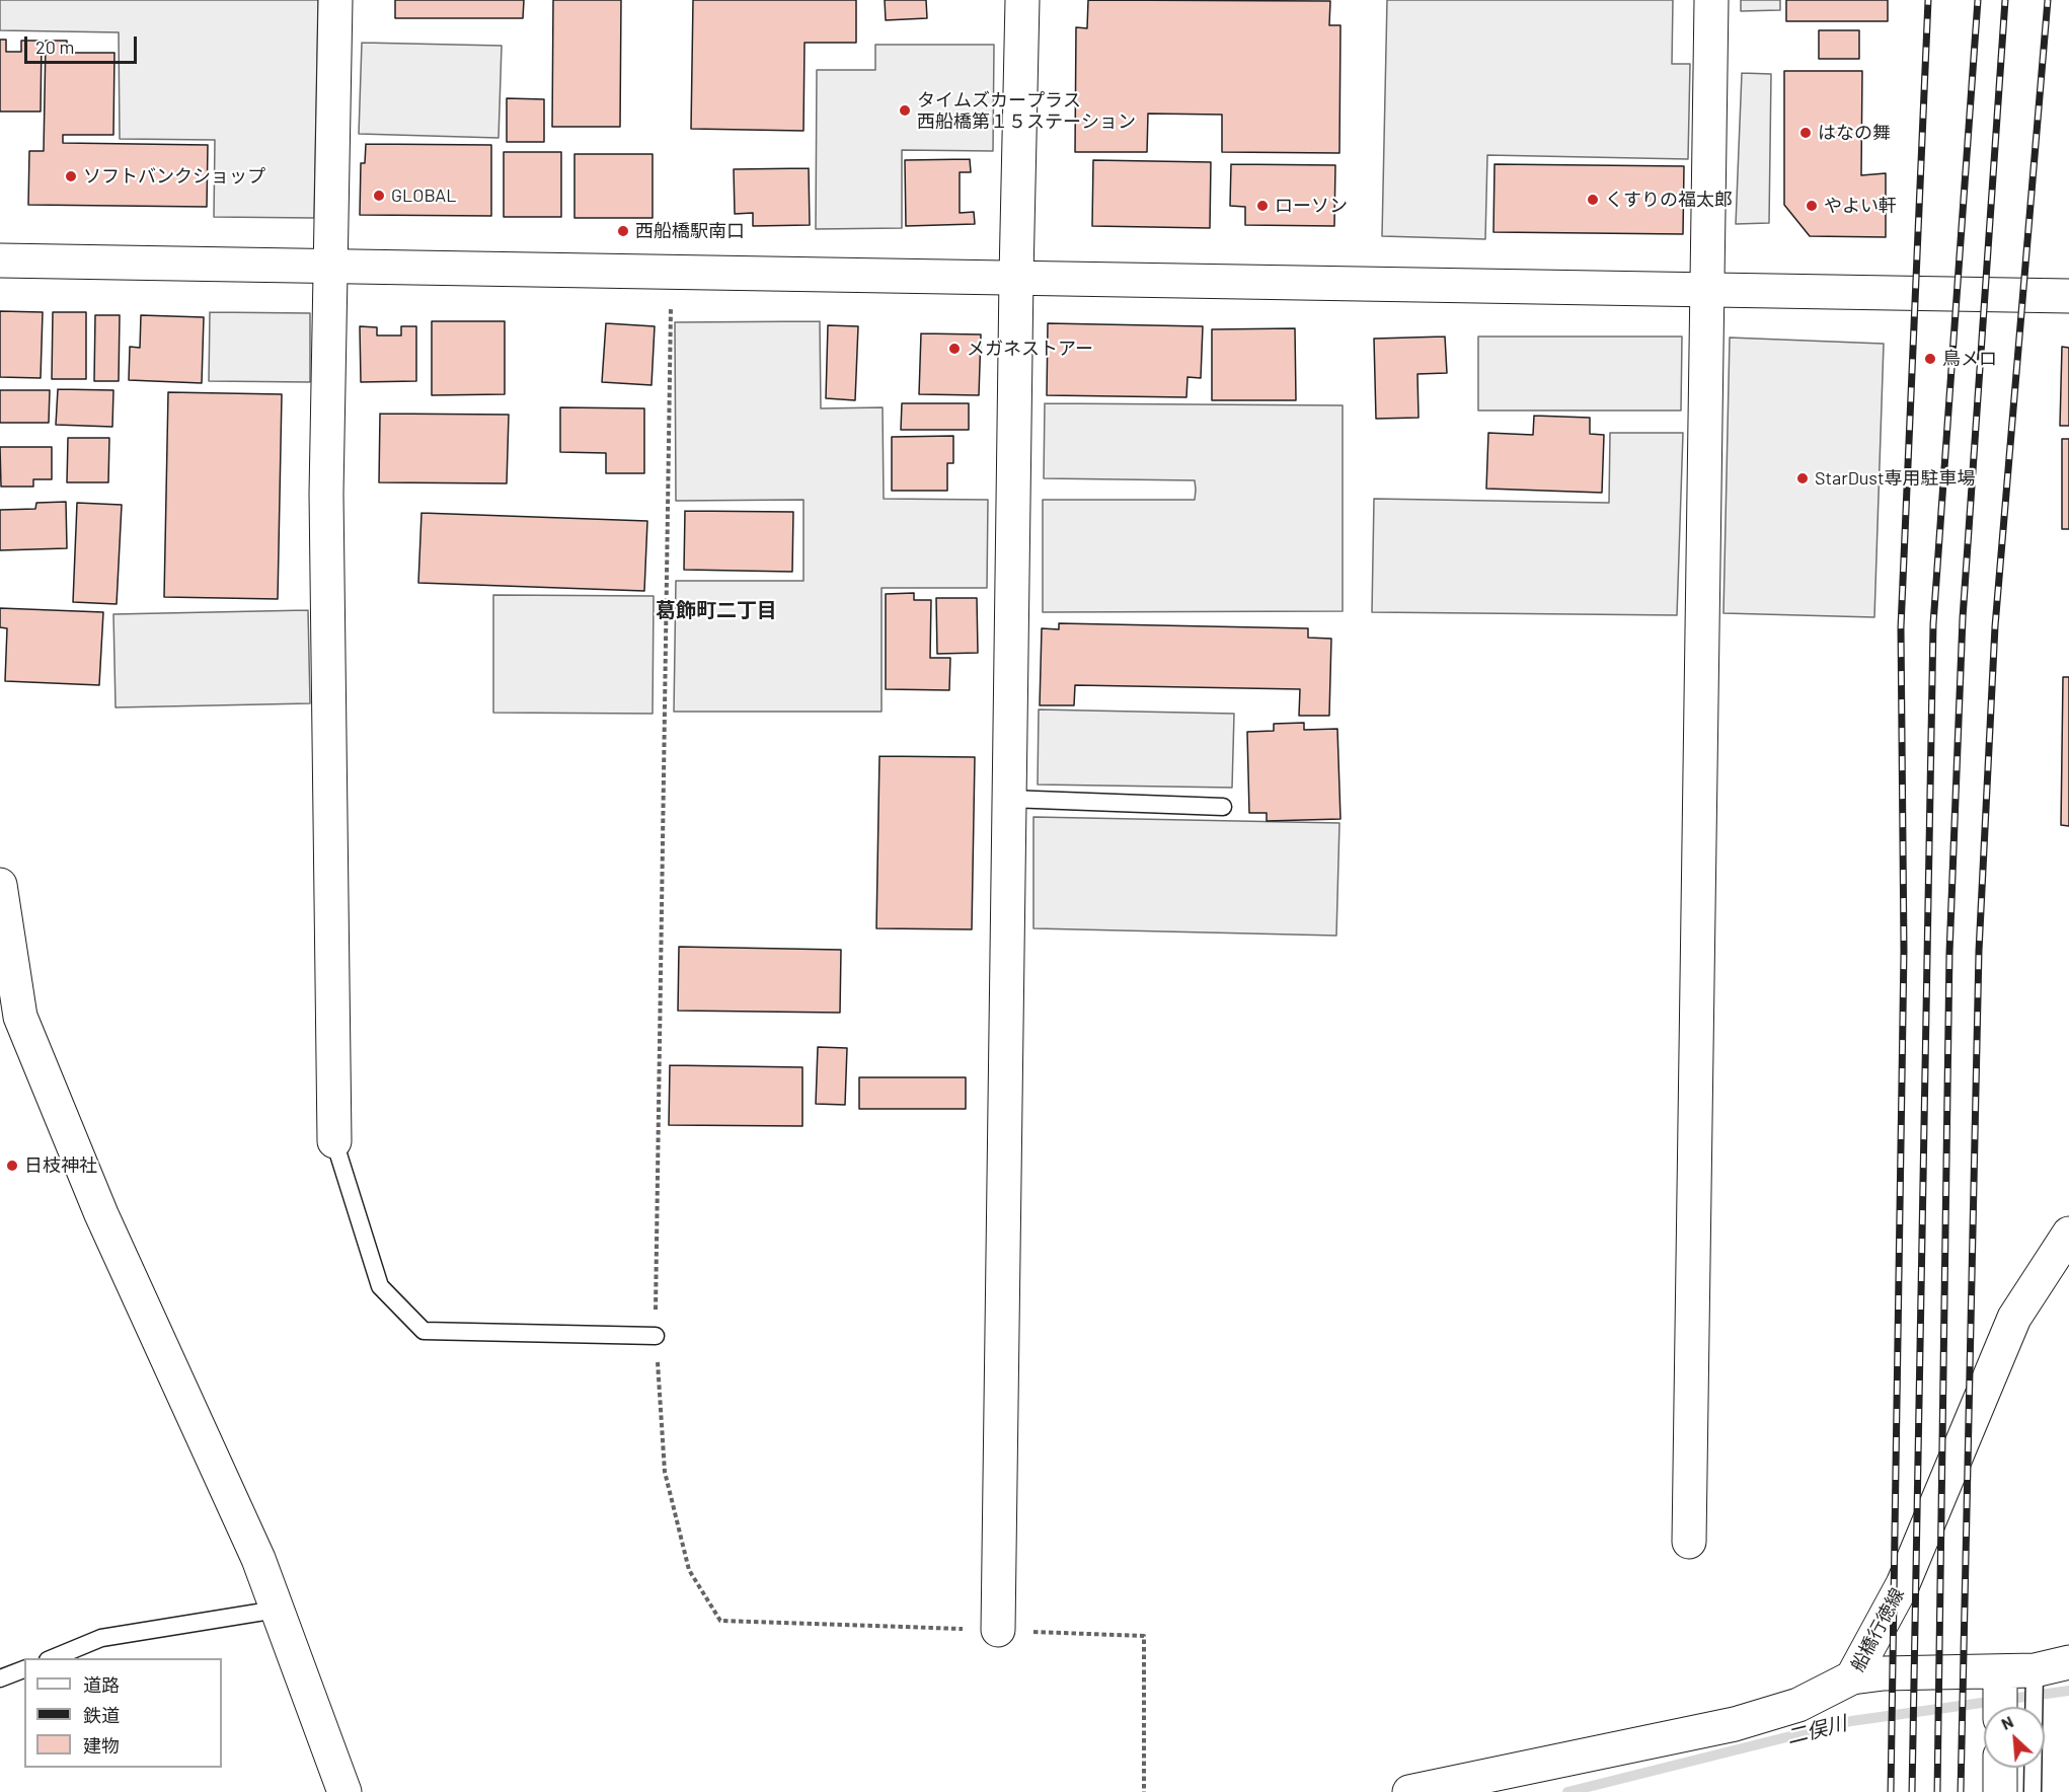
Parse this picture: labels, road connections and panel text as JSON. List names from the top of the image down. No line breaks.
{"streets":{"street":["船橋行徳線"]},"districts":["葛飾町二丁目"],"water":["二俣川"],"places":["タイムズカープラス 西船橋第１５ステーション","はなの舞","ソフトバンクショップ","GLOBAL","くすりの福太郎","ローソン","やよい軒","西船橋駅南口","メガネストアー","鳥メロ","StarDust専用駐車場","日枝神社"],"legend":["道路","鉄道","建物"],"scale_bar":"20 m","north":"top left"}
